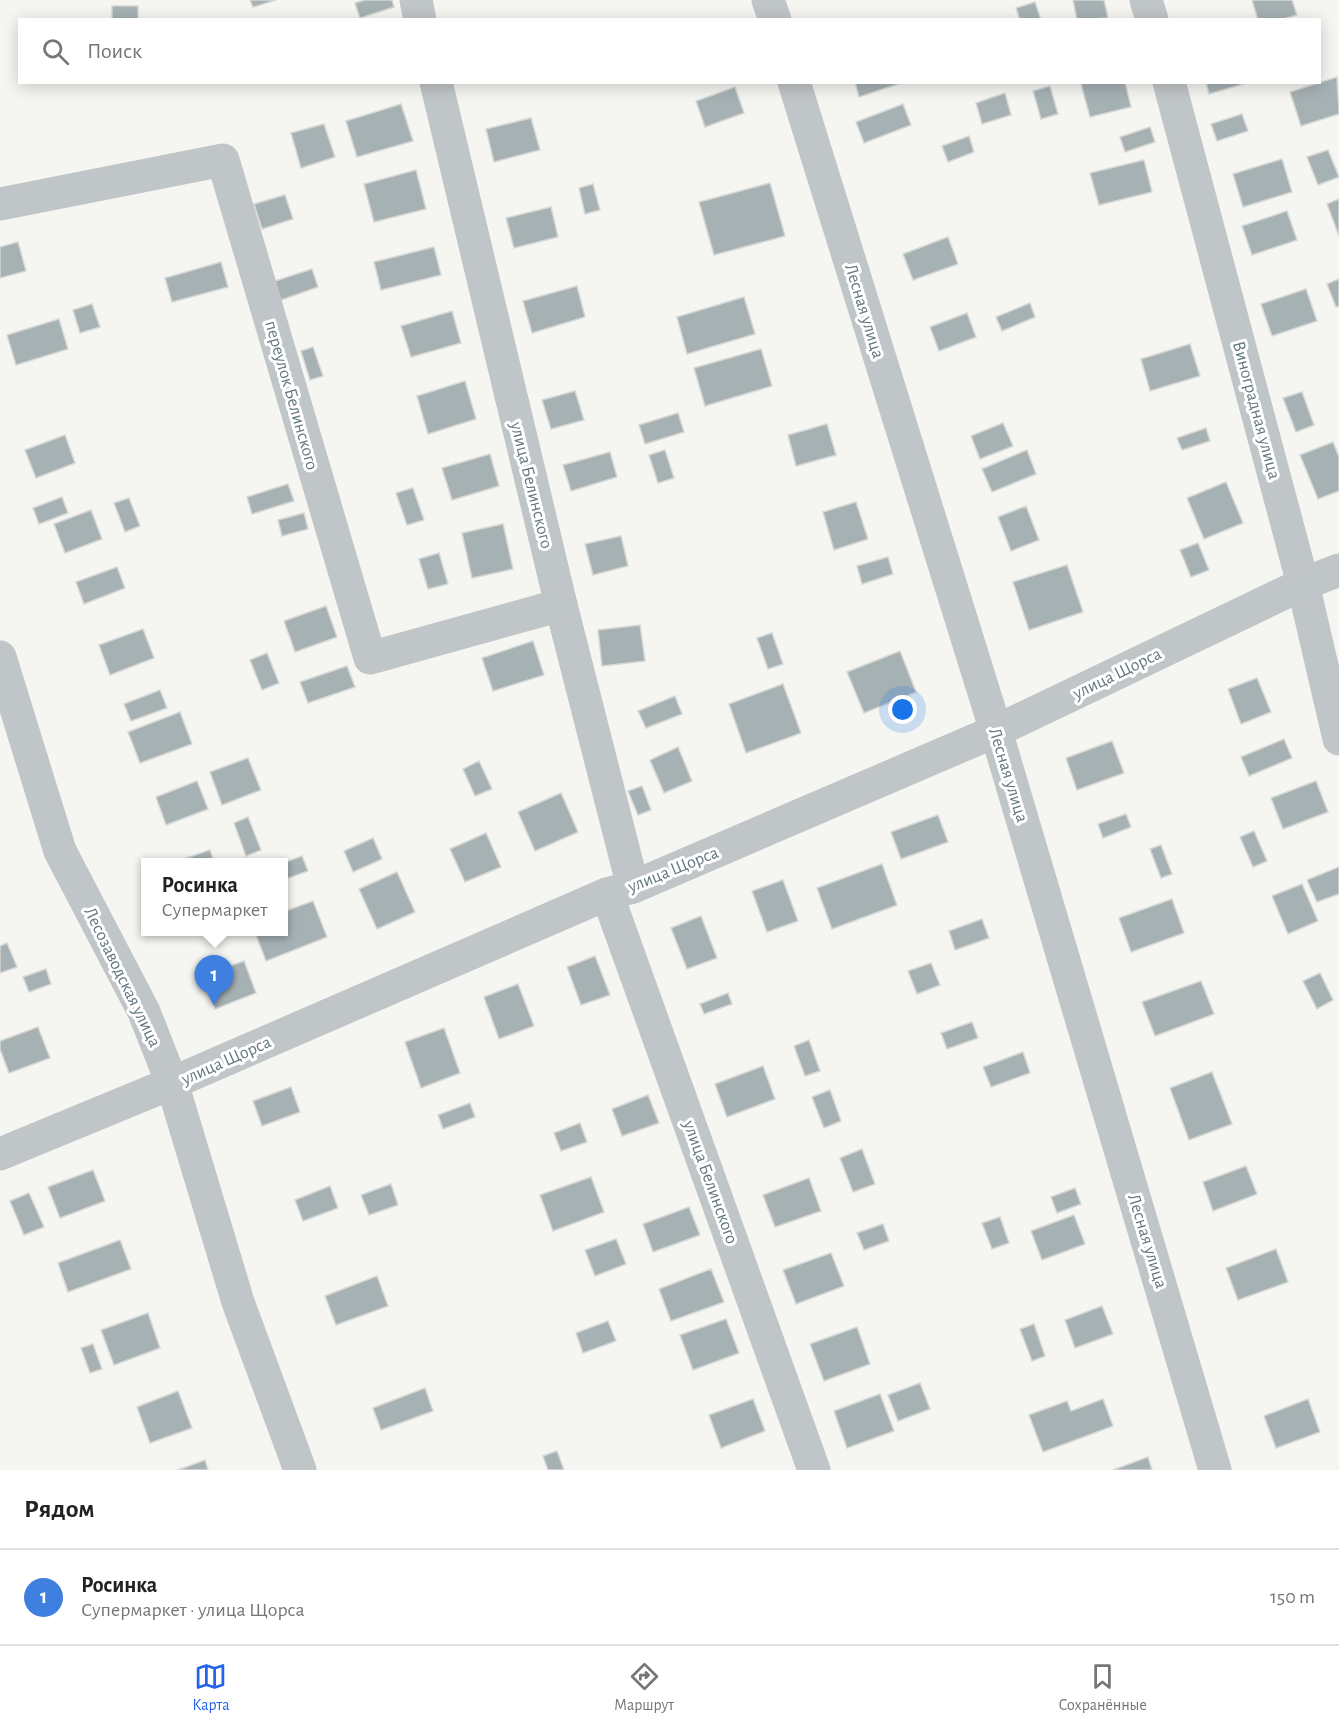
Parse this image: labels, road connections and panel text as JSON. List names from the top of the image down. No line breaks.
{"streets":{"street":["Лесная улица","переулок Белинского","Виноградная улица","улица Белинского","улица Щорса","Лесозаводская улица"]},"crossings":[["Лесная улица","улица Щорса"],["переулок Белинского","улица Белинского"],["Виноградная улица","улица Щорса"],["улица Белинского","улица Щорса"],["улица Щорса","Лесозаводская улица"]],"page":{"search":"Поиск","popup":["Росинка","Супермаркет"],"pins":"1","heading":"Рядом","list":[{"mark":"1","name":"Росинка","note":"Супермаркет · улица Щорса","value":"150 m"}],"nav":["Карта","Маршрут","Сохранённые"]}}
